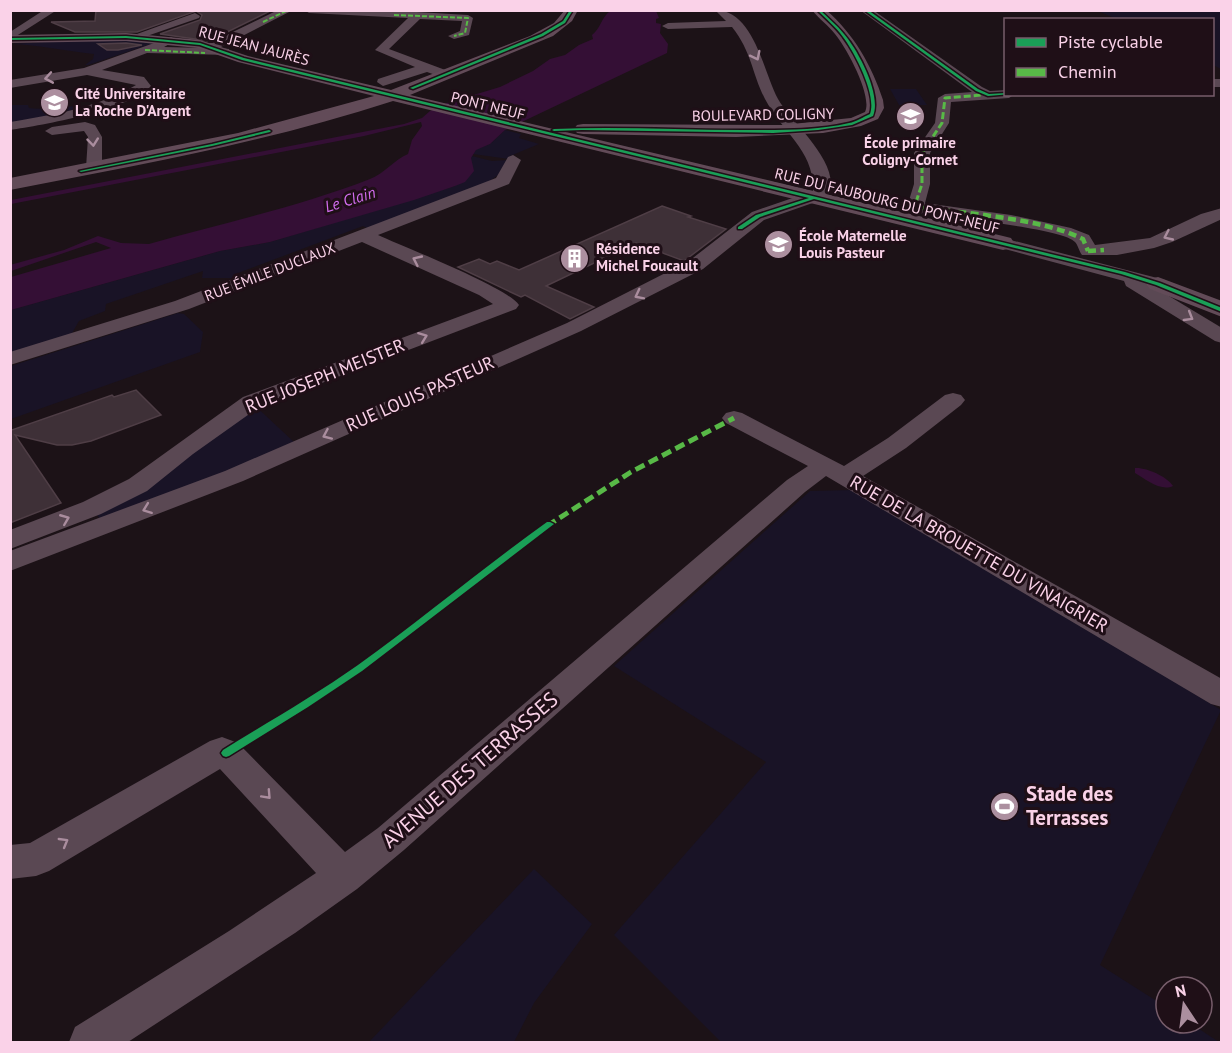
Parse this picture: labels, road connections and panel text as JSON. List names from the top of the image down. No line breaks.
{"streets":{"main road":["RUE JEAN JAURÈS","PONT NEUF","BOULEVARD COLIGNY","RUE DU FAUBOURG DU PONT-NEUF"],"street":["RUE ÉMILE DUCLAUX","RUE JOSEPH MEISTER","RUE LOUIS PASTEUR","RUE DE LA BROUETTE DU VINAIGRIER","AVENUE DES TERRASSES"]},"crossings":[["RUE JEAN JAURÈS","PONT NEUF"],["PONT NEUF","BOULEVARD COLIGNY"],["PONT NEUF","RUE DU FAUBOURG DU PONT-NEUF"],["BOULEVARD COLIGNY","RUE DU FAUBOURG DU PONT-NEUF"],["RUE DU FAUBOURG DU PONT-NEUF","RUE LOUIS PASTEUR"],["RUE ÉMILE DUCLAUX","RUE JOSEPH MEISTER"],["RUE DE LA BROUETTE DU VINAIGRIER","AVENUE DES TERRASSES"]],"one_way":["RUE LOUIS PASTEUR"],"water":["Le Clain"],"places":{"school or university":["Cité Universitaire La Roche D'Argent","École primaire Coligny-Cornet","École Maternelle Louis Pasteur"],"building":["Résidence Michel Foucault"],"sports":["Stade des Terrasses"]},"legend":["Piste cyclable","Chemin"],"north":"top"}
